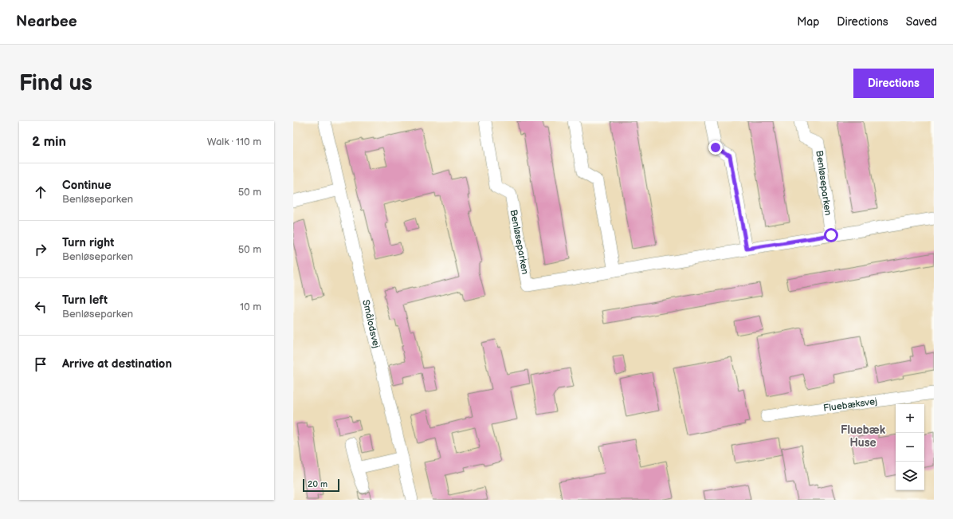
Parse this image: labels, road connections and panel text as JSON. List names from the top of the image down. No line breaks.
{"streets":{"street":["Benløseparken","Smålodsvej","Fluebæksvej"]},"districts":["Fluebæk Huse"],"scale_bar":"20 m","page":{"header":"Nearbee","nav":["Map","Directions","Saved"],"buttons":"Directions","title":"Find us","heading":["2 min","Walk · 110 m"],"list":[["Continue","Benløseparken","50 m"],["Turn right","Benløseparken","50 m"],["Turn left","Benløseparken","10 m"],"Arrive at destination"],"map_buttons":["+","−"],"scale":"20 m"}}
